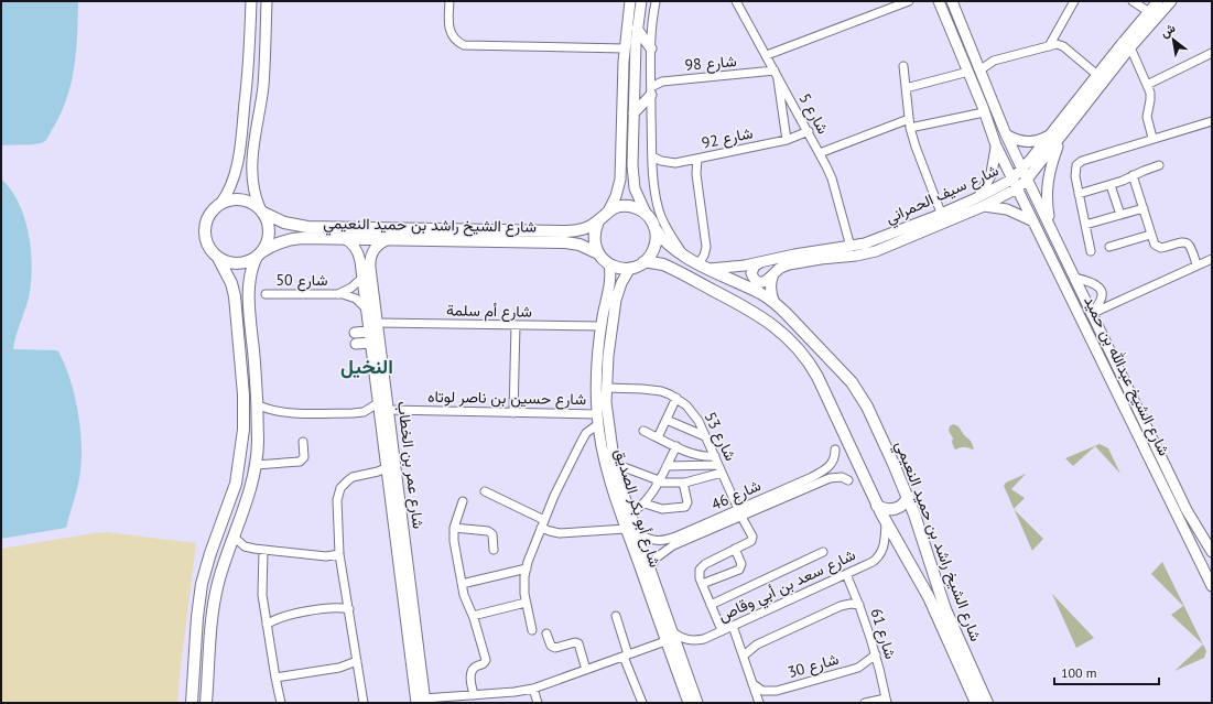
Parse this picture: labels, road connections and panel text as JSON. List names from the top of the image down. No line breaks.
{"streets":{"main road":["شارع الشيخ راشد بن حميد النعيمي"],"street":["شارع 98","شارع 5","شارع 92","شارع سيف الحمراني","شارع 50","شارع أم سلمة","شارع الشيخ عبدالله بن حميد","شارع حسين بن ناصر لوتاه","شارع 53","شارع عمر بن الخطاب","شارع 46","شارع أبو بكر الصديق","شارع سعد بن أبي وقاص","شارع 61","شارع 30"]},"crossings":[["شارع 98","شارع 5"],["شارع 5","شارع 92"],["شارع 5","شارع سيف الحمراني"],["شارع سيف الحمراني","شارع الشيخ راشد بن حميد النعيمي"],["شارع سيف الحمراني","شارع الشيخ عبدالله بن حميد"],["شارع الشيخ راشد بن حميد النعيمي","شارع عمر بن الخطاب"],["شارع الشيخ راشد بن حميد النعيمي","شارع أبو بكر الصديق"],["شارع الشيخ راشد بن حميد النعيمي","شارع سعد بن أبي وقاص"],["شارع 50","شارع عمر بن الخطاب"],["شارع أم سلمة","شارع عمر بن الخطاب"],["شارع أم سلمة","شارع أبو بكر الصديق"],["شارع حسين بن ناصر لوتاه","شارع عمر بن الخطاب"],["شارع حسين بن ناصر لوتاه","شارع أبو بكر الصديق"],["شارع 53","شارع 46"],["شارع 53","شارع أبو بكر الصديق"],["شارع 46","شارع أبو بكر الصديق"],["شارع أبو بكر الصديق","شارع سعد بن أبي وقاص"],["شارع سعد بن أبي وقاص","شارع 61"],["شارع 61","شارع 30"]],"districts":["النخيل"],"scale_bar":"100 m","north":"top left"}
